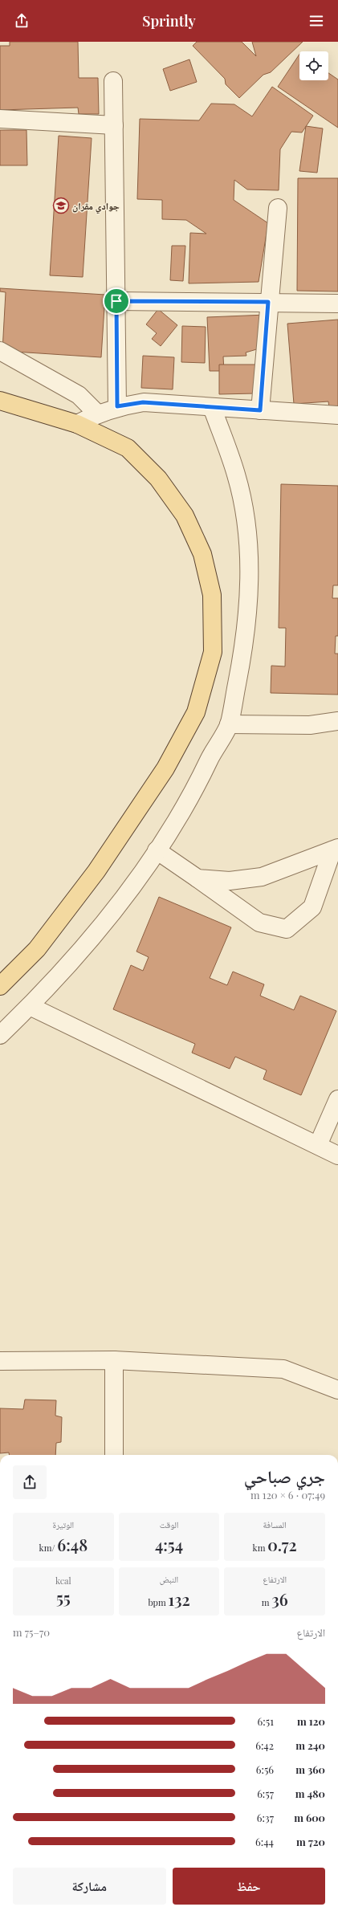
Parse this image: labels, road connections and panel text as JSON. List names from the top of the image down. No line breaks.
{"places":{"school or university":["جوادي مقران"]},"page":{"header":"Sprintly","heading":["جري صباحي","07:49 · 6 × 120 m"],"stats":[["المسافة","0.72 km"],["الوقت","4:54"],["الوتيرة","6:48 /km"],["الارتفاع","36 m"],["النبض","132 bpm"],["kcal","55"]],"chart":["الارتفاع","70–75 m"],"list":[{"name":"120 m","note":"6:51"},{"name":"240 m","note":"6:42"},{"name":"360 m","note":"6:56"},{"name":"480 m","note":"6:57"},{"name":"600 m","note":"6:37"},{"name":"720 m","note":"6:44"}],"buttons":["حفظ","مشاركة"]}}
